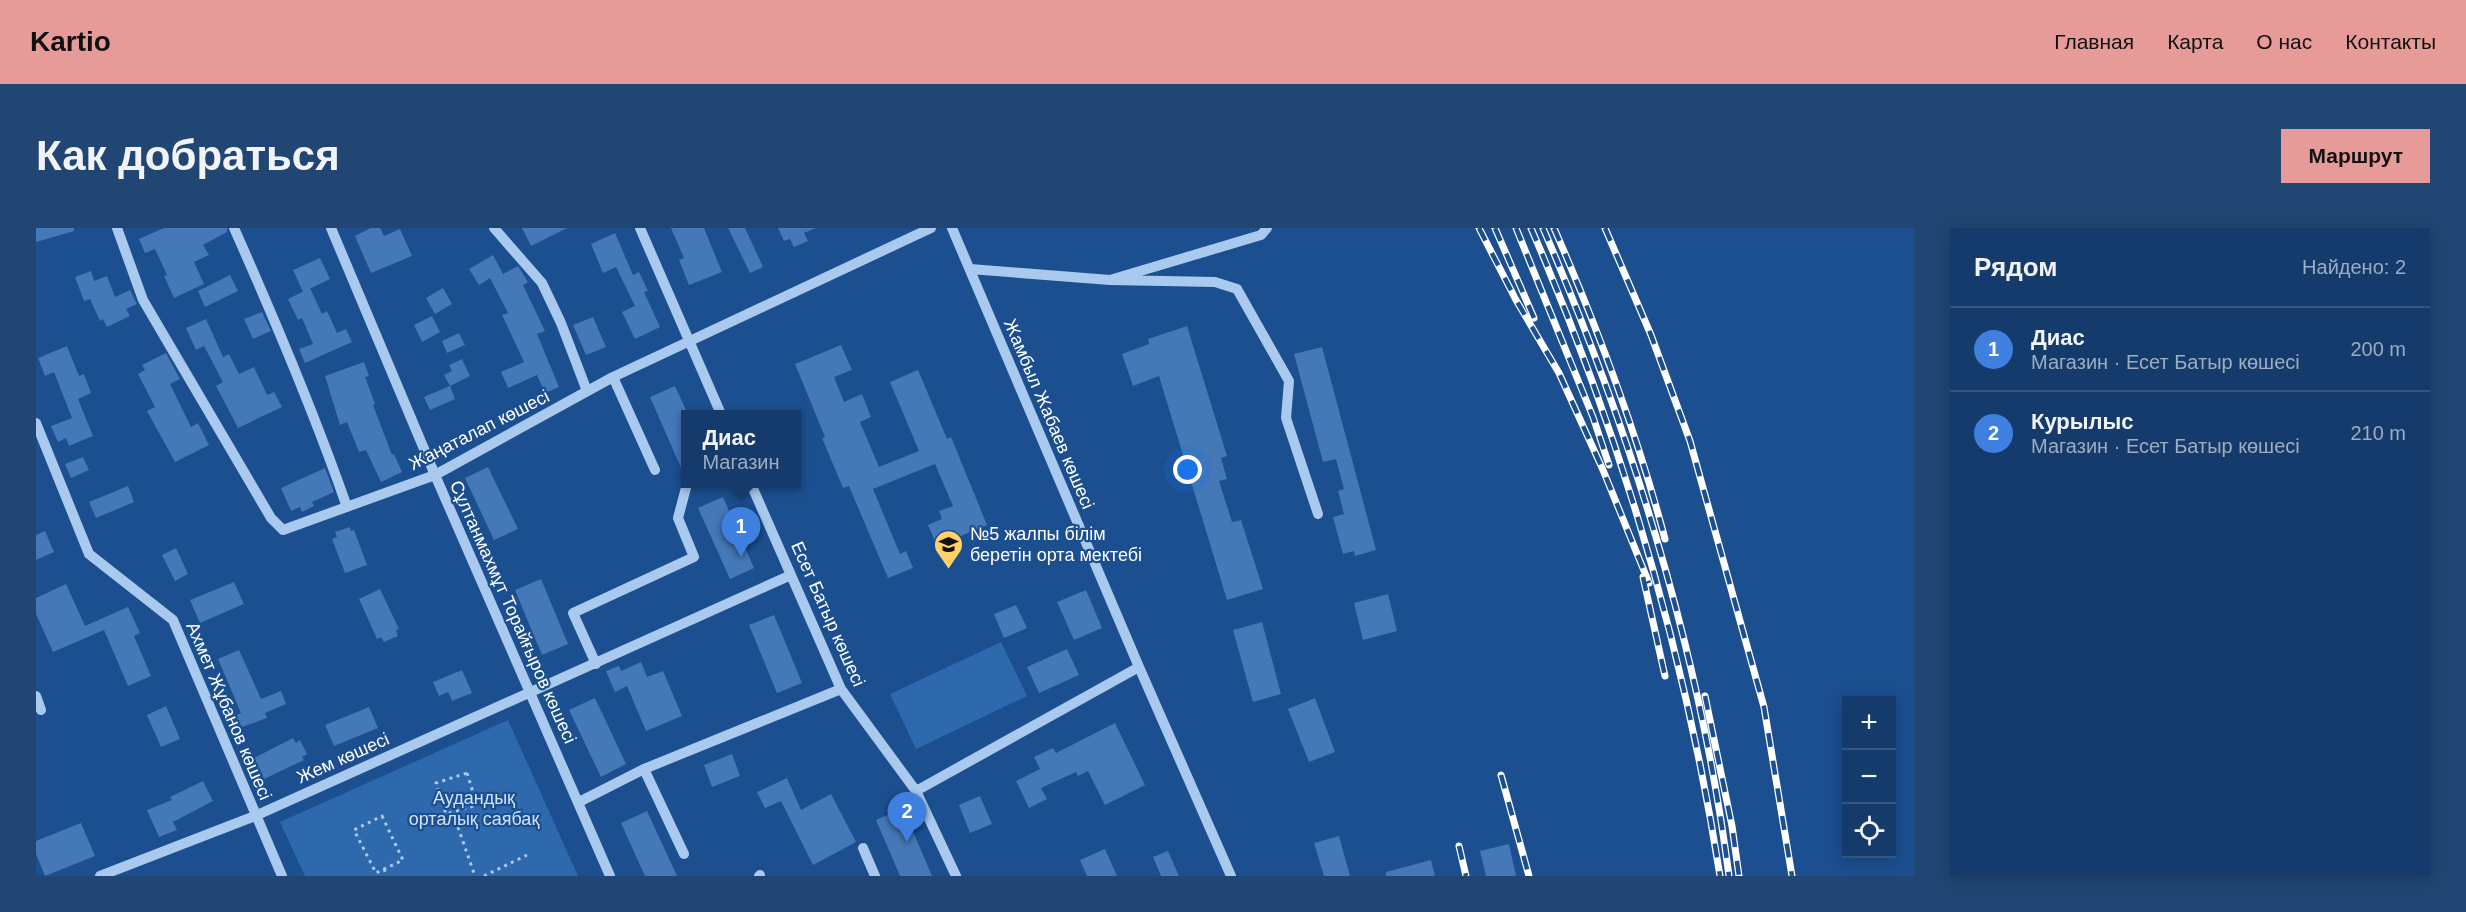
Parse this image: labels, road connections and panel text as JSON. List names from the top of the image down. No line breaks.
{"streets":{"street":["Жамбыл Жабаев көшесі","Жаңаталап көшесі","Сұлтанмахмұт Торайғыров көшесі","Есет Батыр көшесі","Ахмет Жұбанов көшесі","Жем көшесі"]},"crossings":[["Жаңаталап көшесі","Сұлтанмахмұт Торайғыров көшесі"],["Сұлтанмахмұт Торайғыров көшесі","Жем көшесі"],["Есет Батыр көшесі","Жем көшесі"],["Ахмет Жұбанов көшесі","Жем көшесі"]],"parks":["Аудандық орталық саябақ"],"places":{"school or university":["№5 жалпы білім беретін орта мектебі"]},"page":{"header":"Kartio","nav":["Главная","Карта","О нас","Контакты"],"buttons":"Маршрут","title":"Как добраться","heading":["Рядом","Найдено: 2"],"list":[{"mark":"1","name":"Диас","note":"Магазин · Есет Батыр көшесі","value":"200 m"},{"mark":"2","name":"Курылыс","note":"Магазин · Есет Батыр көшесі","value":"210 m"}],"popup":["Диас","Магазин"],"pins":["1","2"],"map_buttons":["+","−"]}}
